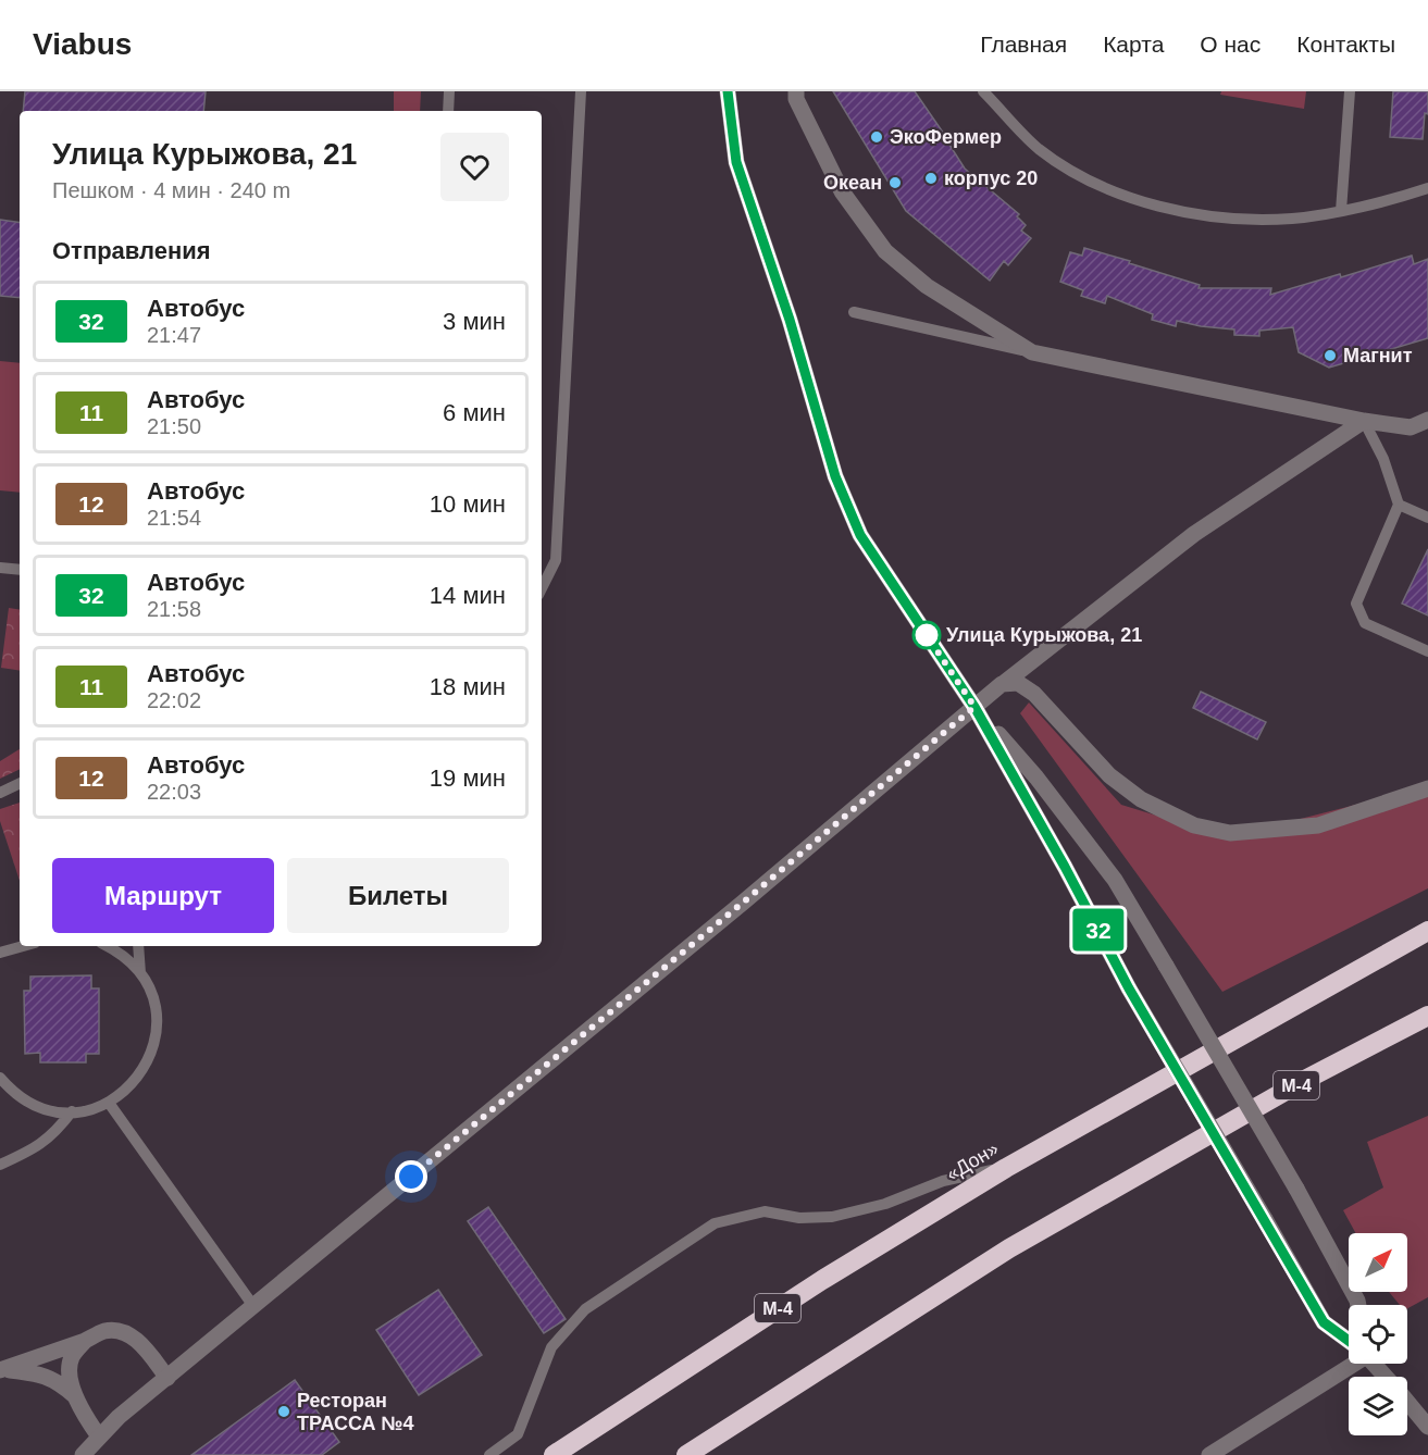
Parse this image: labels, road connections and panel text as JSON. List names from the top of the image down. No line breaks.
{"streets":{"highway":["М-4","«Дон»"]},"places":["ЭкоФермер","корпус 20","Океан","Магнит","Улица Курыжова, 21","Ресторан ТРАССА №4"],"lines":["bus line 32"],"north":"top right","page":{"header":"Viabus","nav":["Главная","Карта","О нас","Контакты"],"on_map":"32","heading":[["Улица Курыжова, 21","Пешком · 4 мин · 240 m"],"Отправления"],"list":[{"mark":"32","name":"Автобус","note":"21:47","value":"3 мин"},{"mark":"11","name":"Автобус","note":"21:50","value":"6 мин"},{"mark":"12","name":"Автобус","note":"21:54","value":"10 мин"},{"mark":"32","name":"Автобус","note":"21:58","value":"14 мин"},{"mark":"11","name":"Автобус","note":"22:02","value":"18 мин"},{"mark":"12","name":"Автобус","note":"22:03","value":"19 мин"}],"buttons":["Маршрут","Билеты"]}}
